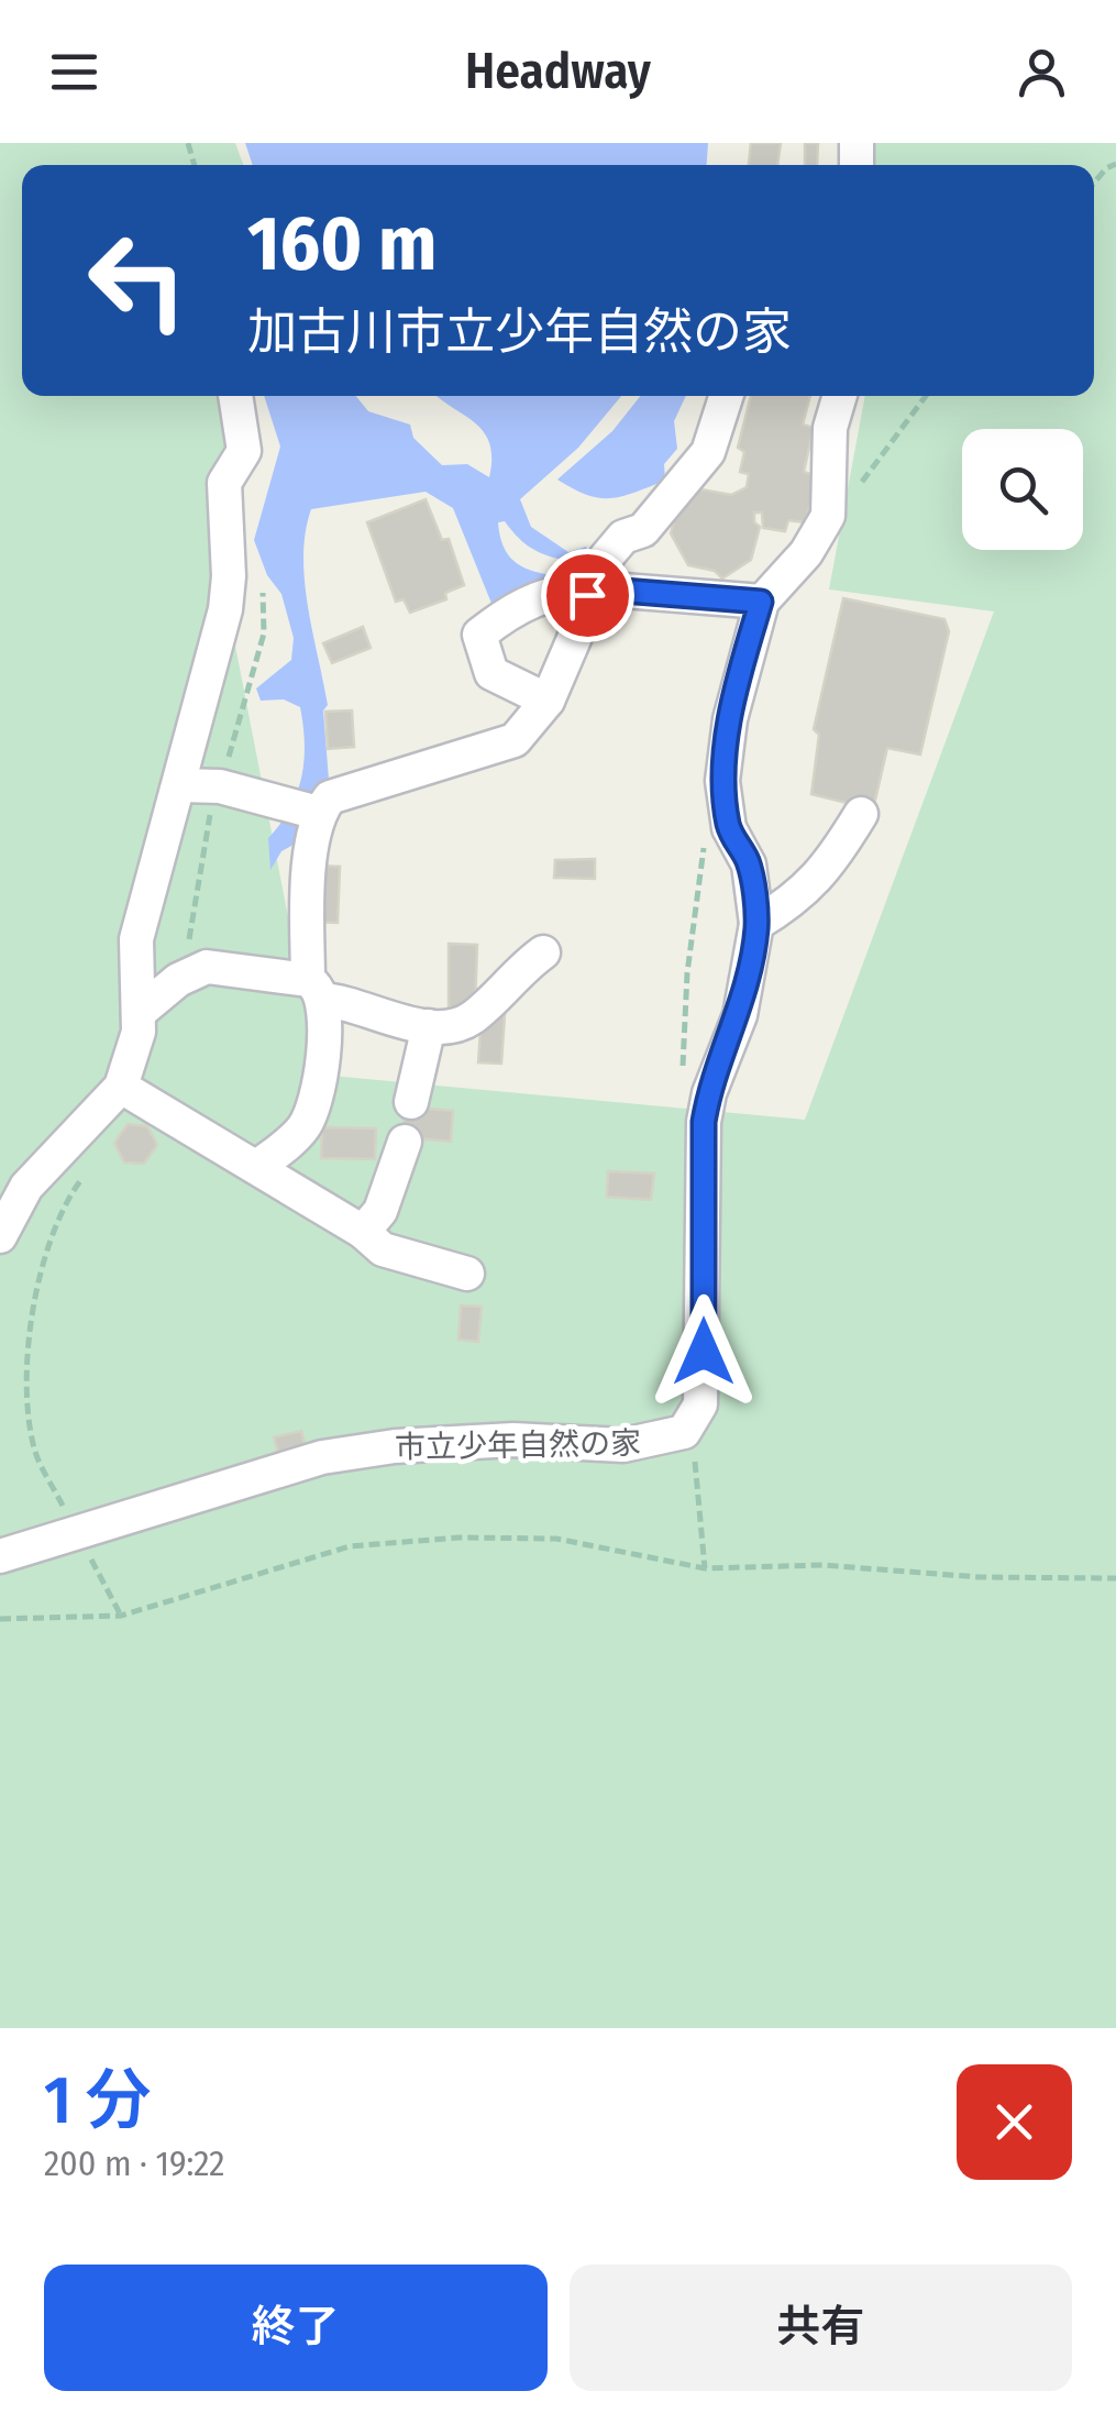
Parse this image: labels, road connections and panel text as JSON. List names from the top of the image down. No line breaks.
{"streets":{"lane":["市立少年自然の家"]},"page":{"header":"Headway","turn":["160 m","加古川市立少年自然の家"],"heading":["1 分","200 m · 19:22"],"buttons":["終了","共有"]}}
